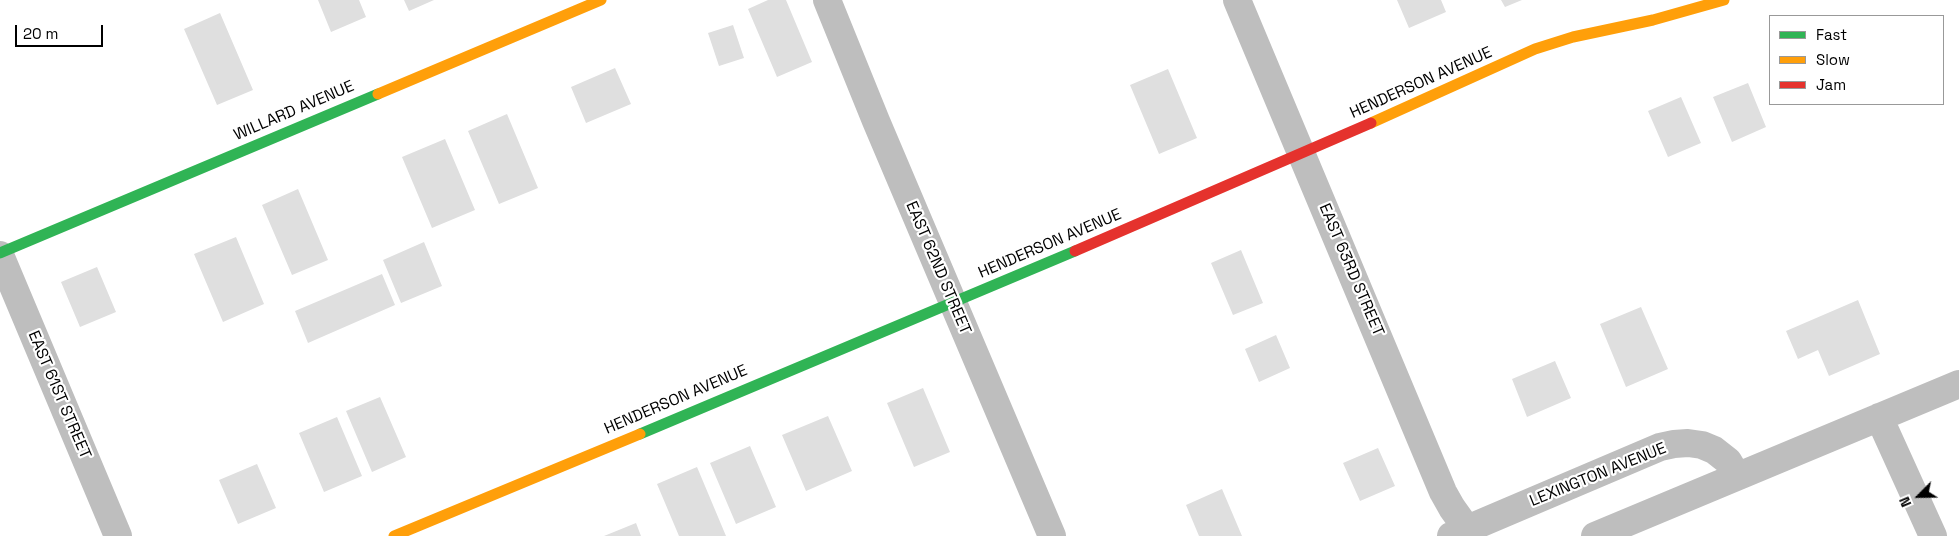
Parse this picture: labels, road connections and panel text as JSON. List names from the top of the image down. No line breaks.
{"streets":{"street":["HENDERSON AVENUE","WILLARD AVENUE","EAST 62ND STREET","EAST 63RD STREET","EAST 61ST STREET","LEXINGTON AVENUE"]},"crossings":[["HENDERSON AVENUE","EAST 62ND STREET"],["HENDERSON AVENUE","EAST 63RD STREET"],["WILLARD AVENUE","EAST 61ST STREET"],["EAST 63RD STREET","LEXINGTON AVENUE"]],"legend":["Fast","Slow","Jam"],"scale_bar":"20 m","north":"bottom left"}
